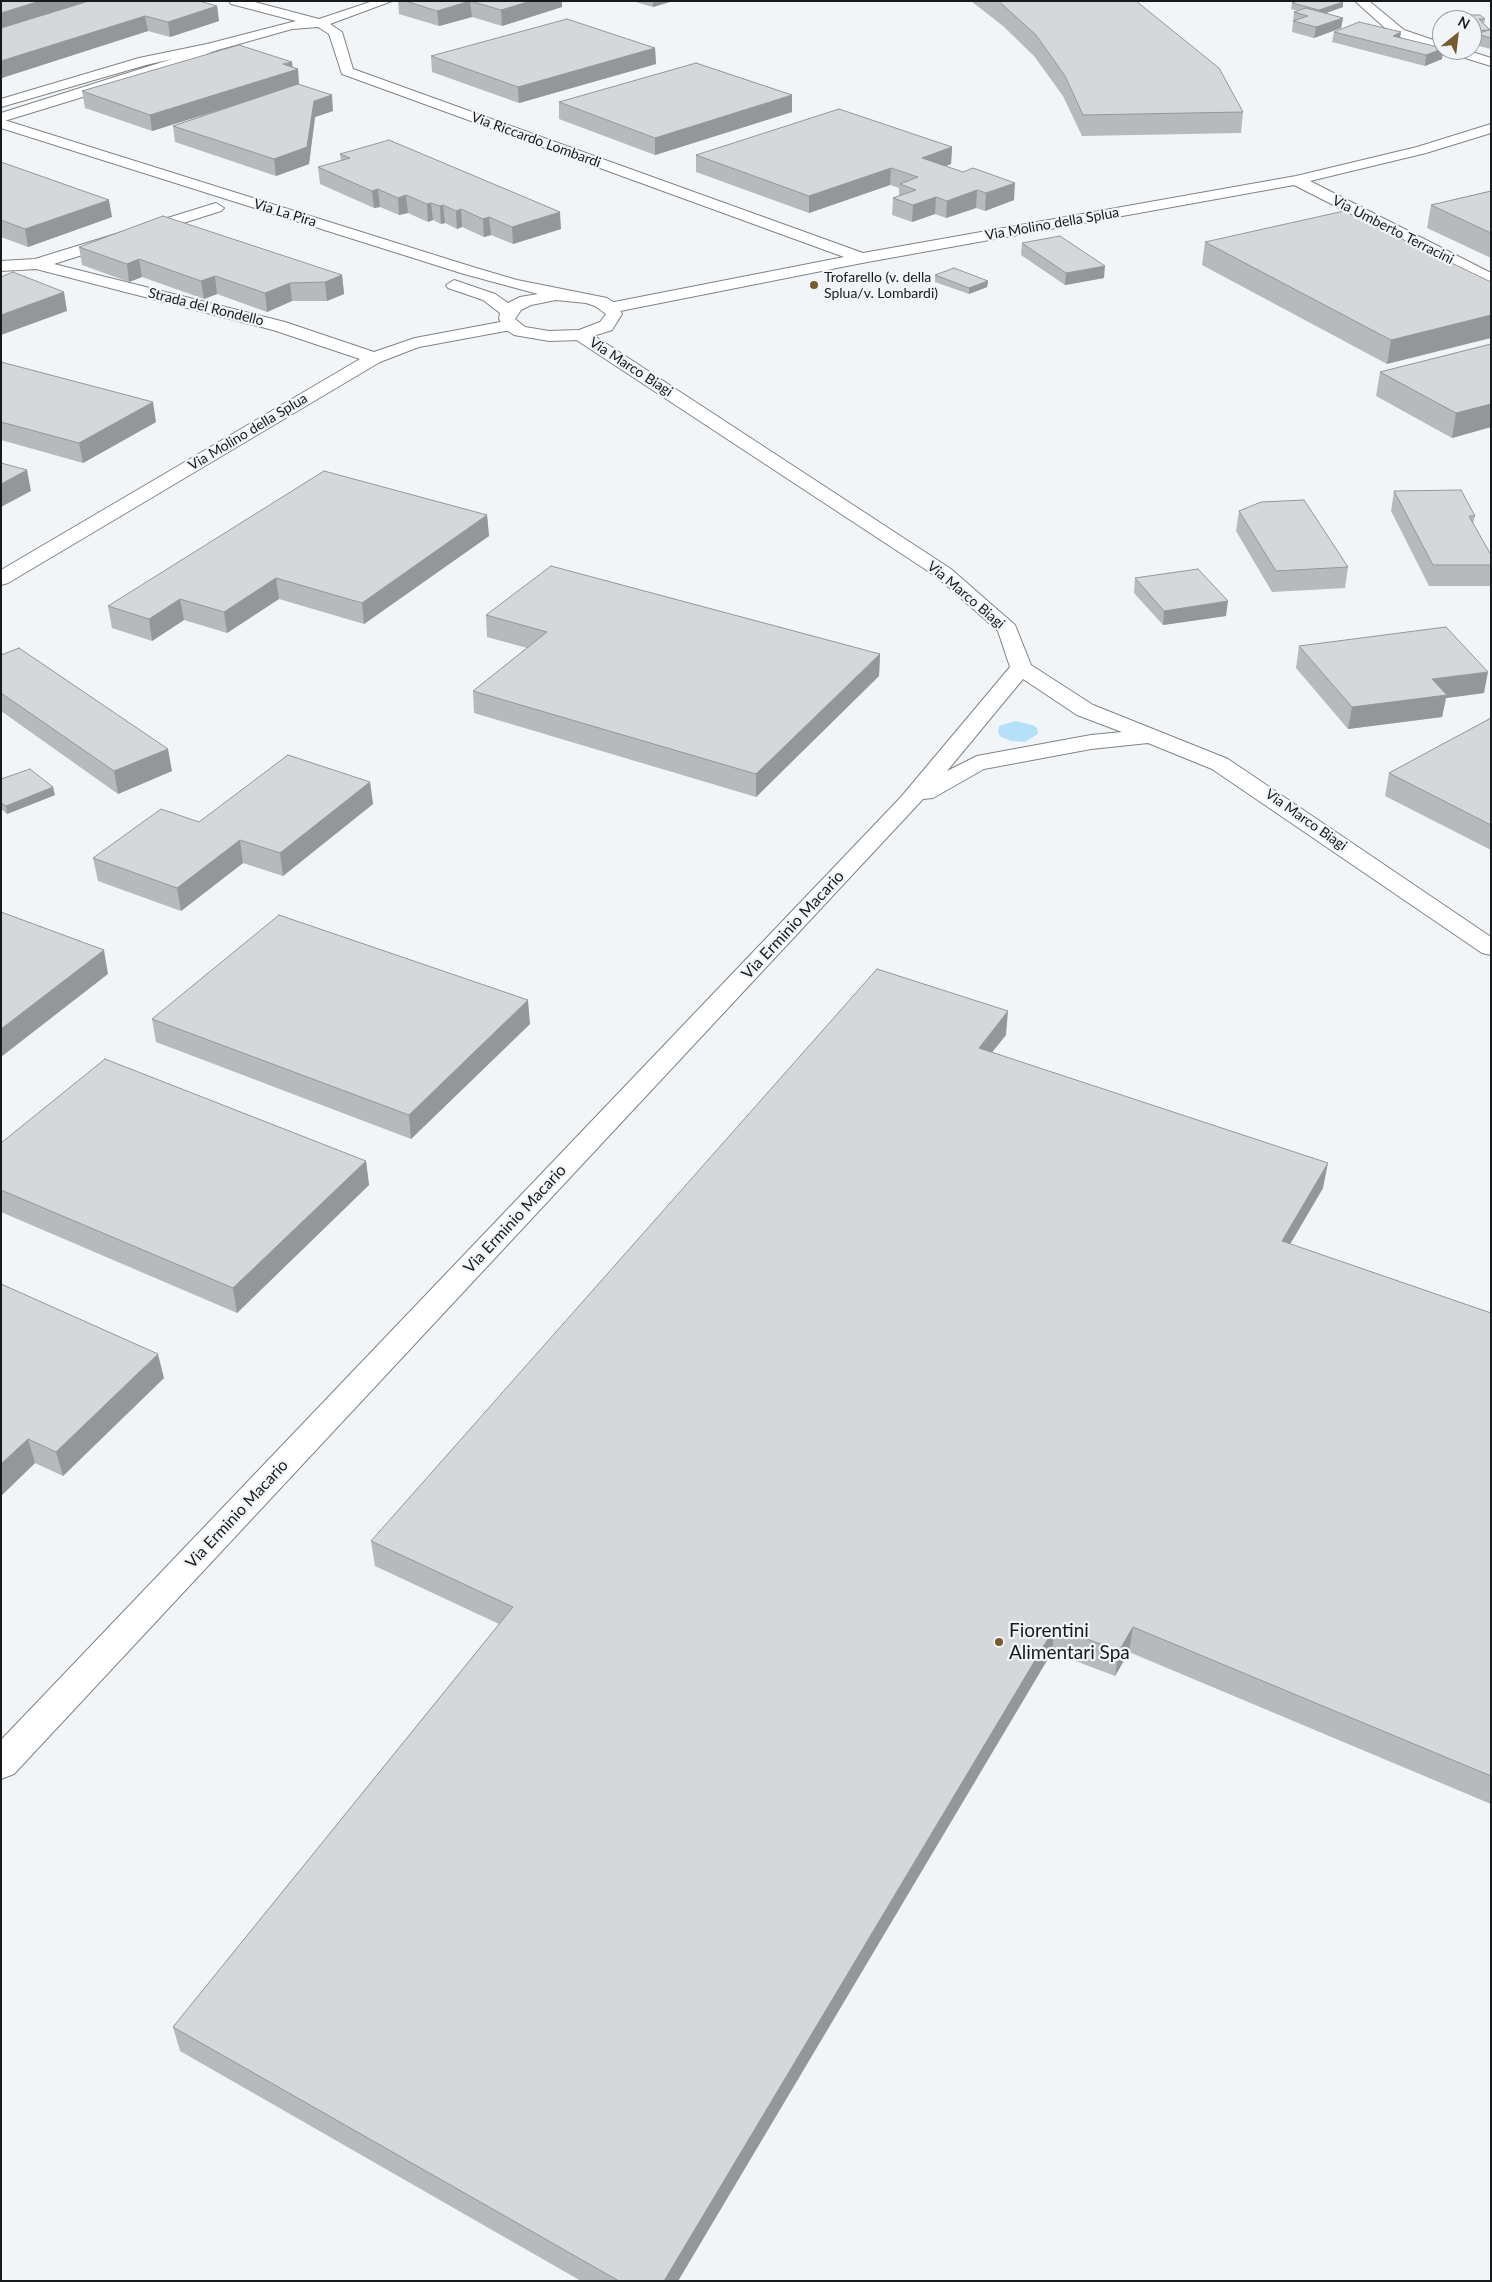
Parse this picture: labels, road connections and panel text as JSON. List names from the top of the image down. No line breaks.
{"streets":{"street":["Via Riccardo Lombardi","Via La Pira","Via Molino della Splua","Via Umberto Terracini","Strada del Rondello","Via Marco Biagi","Via Erminio Macario"]},"crossings":[["Via Riccardo Lombardi","Via Molino della Splua"],["Via La Pira","Via Molino della Splua"],["Via La Pira","Strada del Rondello"],["Via Molino della Splua","Via Umberto Terracini"],["Via Molino della Splua","Strada del Rondello"],["Via Marco Biagi","Via Erminio Macario"]],"places":["Trofarello (v. della Splua/v. Lombardi)","Fiorentini Alimentari Spa"],"north":"top right"}
